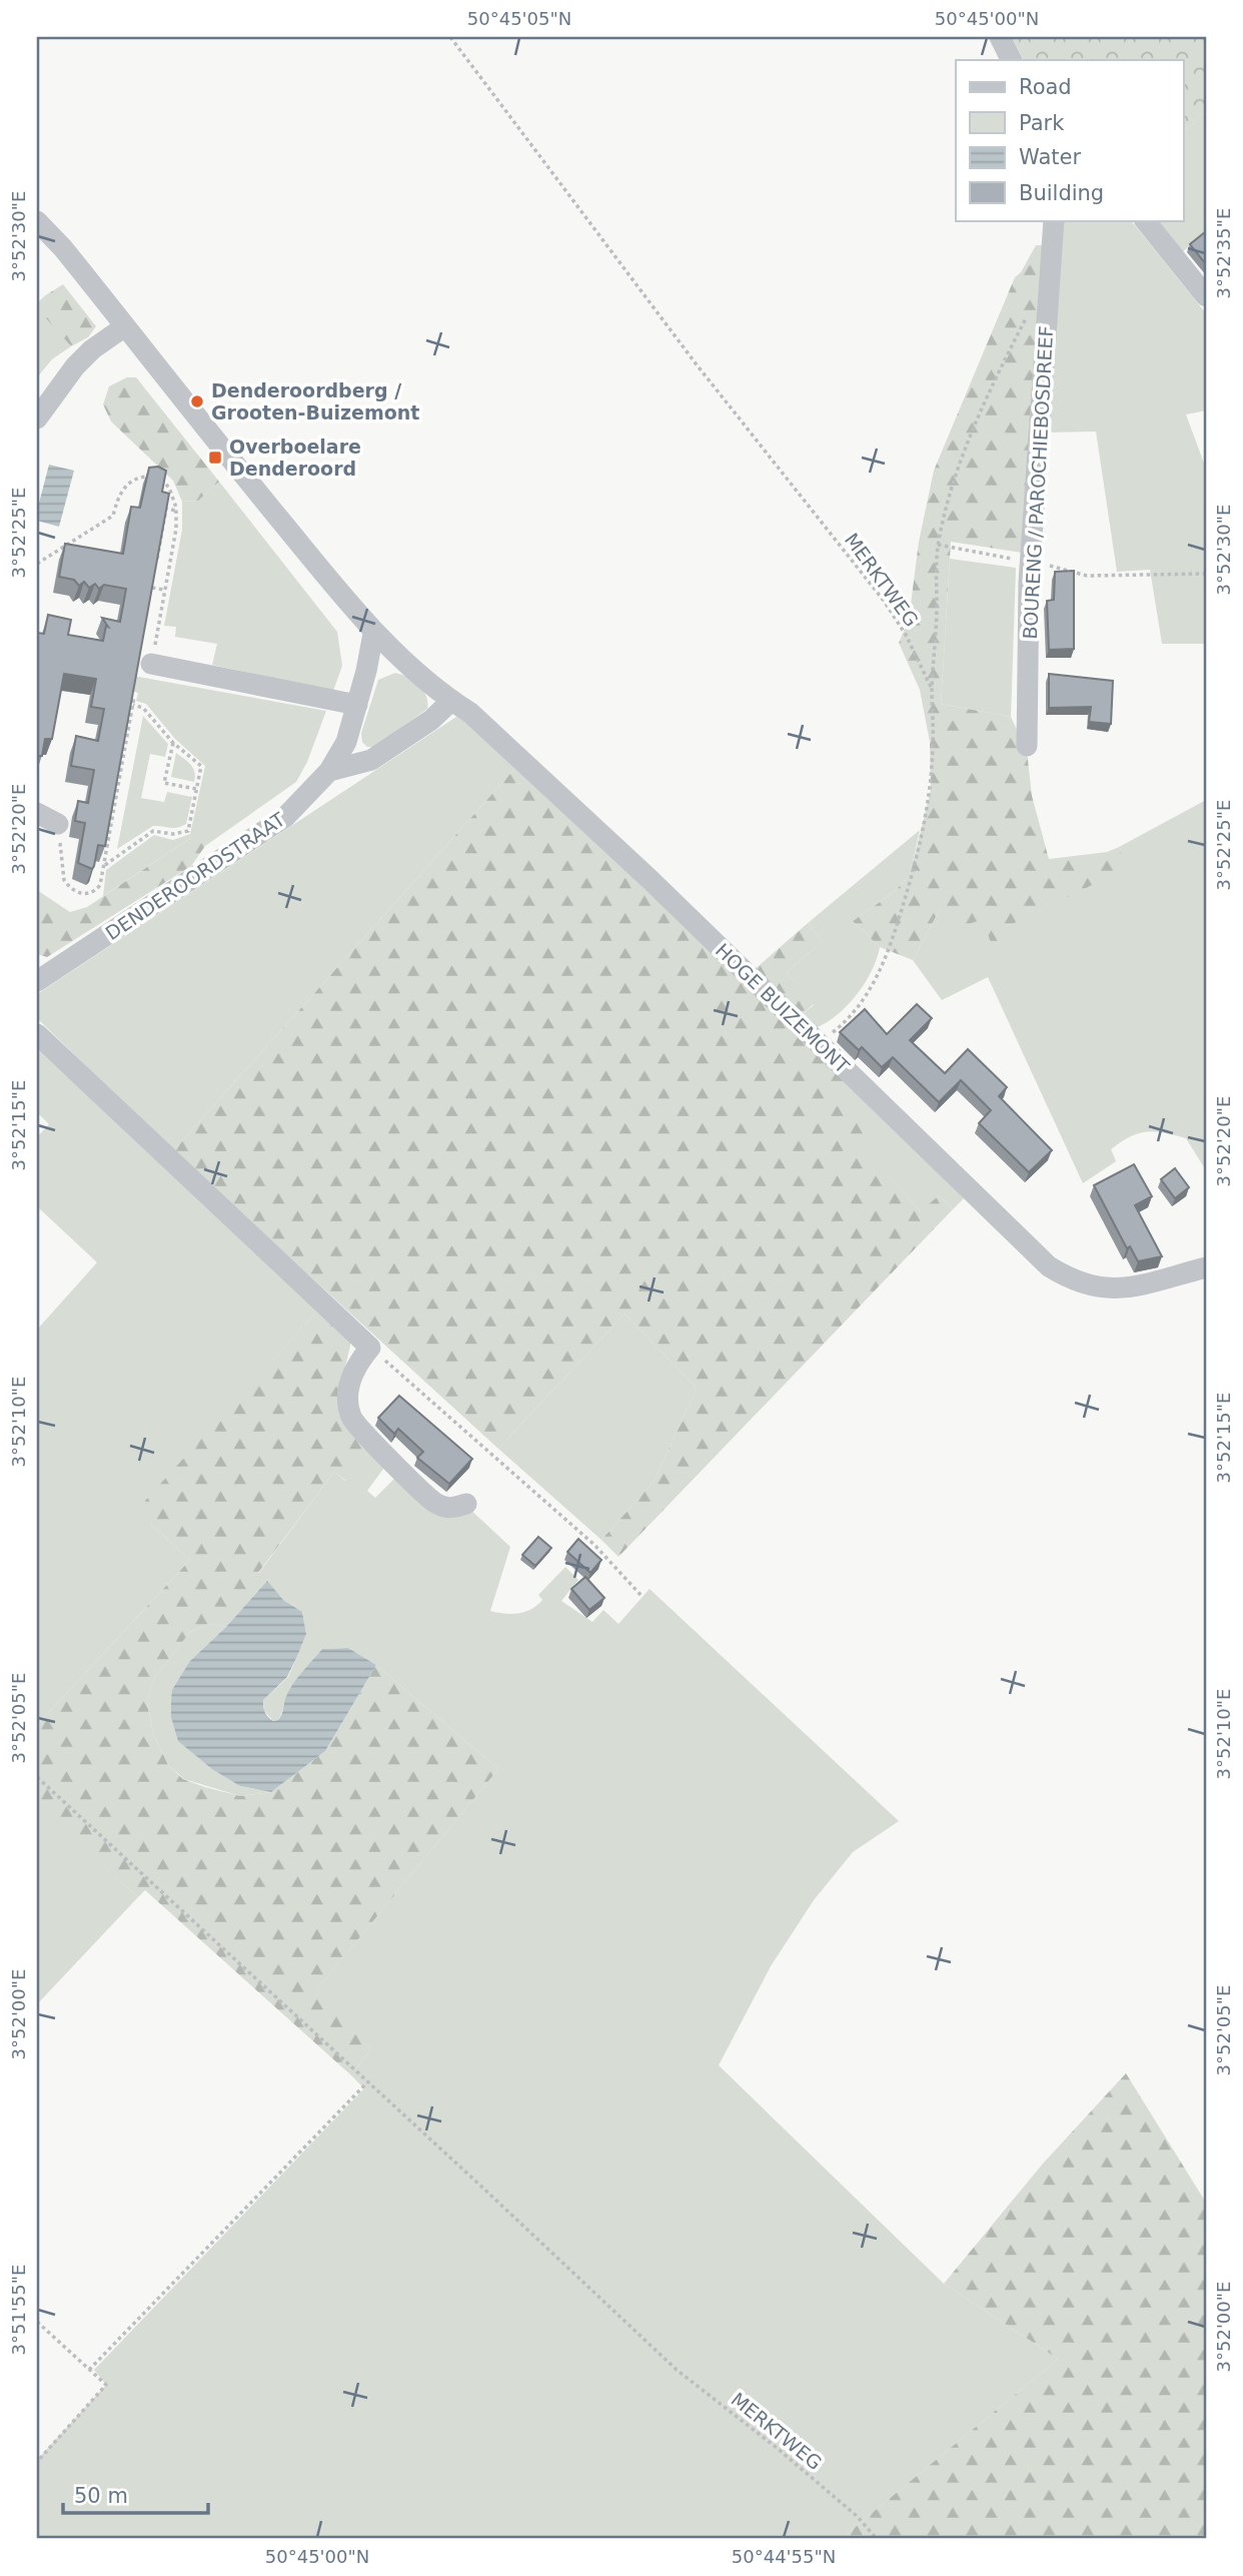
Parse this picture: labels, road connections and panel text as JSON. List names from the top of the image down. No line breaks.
{"streets":{"street":["BOURENG / PAROCHIEBOSDREEF","DENDEROORDSTRAAT","HOGE BUIZEMONT"],"path":["MERKTWEG"]},"crossings":[["DENDEROORDSTRAAT","HOGE BUIZEMONT"]],"places":{"other":["Denderoordberg / Grooten-Buizemont"],"transit":["Overboelare Denderoord"]},"legend":["Road","Park","Water","Building"],"scale_bar":"50 m","coordinates":["50°45'05\"N","50°45'00\"N","3°52'30\"E","3°52'35\"E","3°52'25\"E","3°52'20\"E","3°52'15\"E","3°52'10\"E","3°52'05\"E","3°52'00\"E","3°51'55\"E","50°44'55\"N"]}
